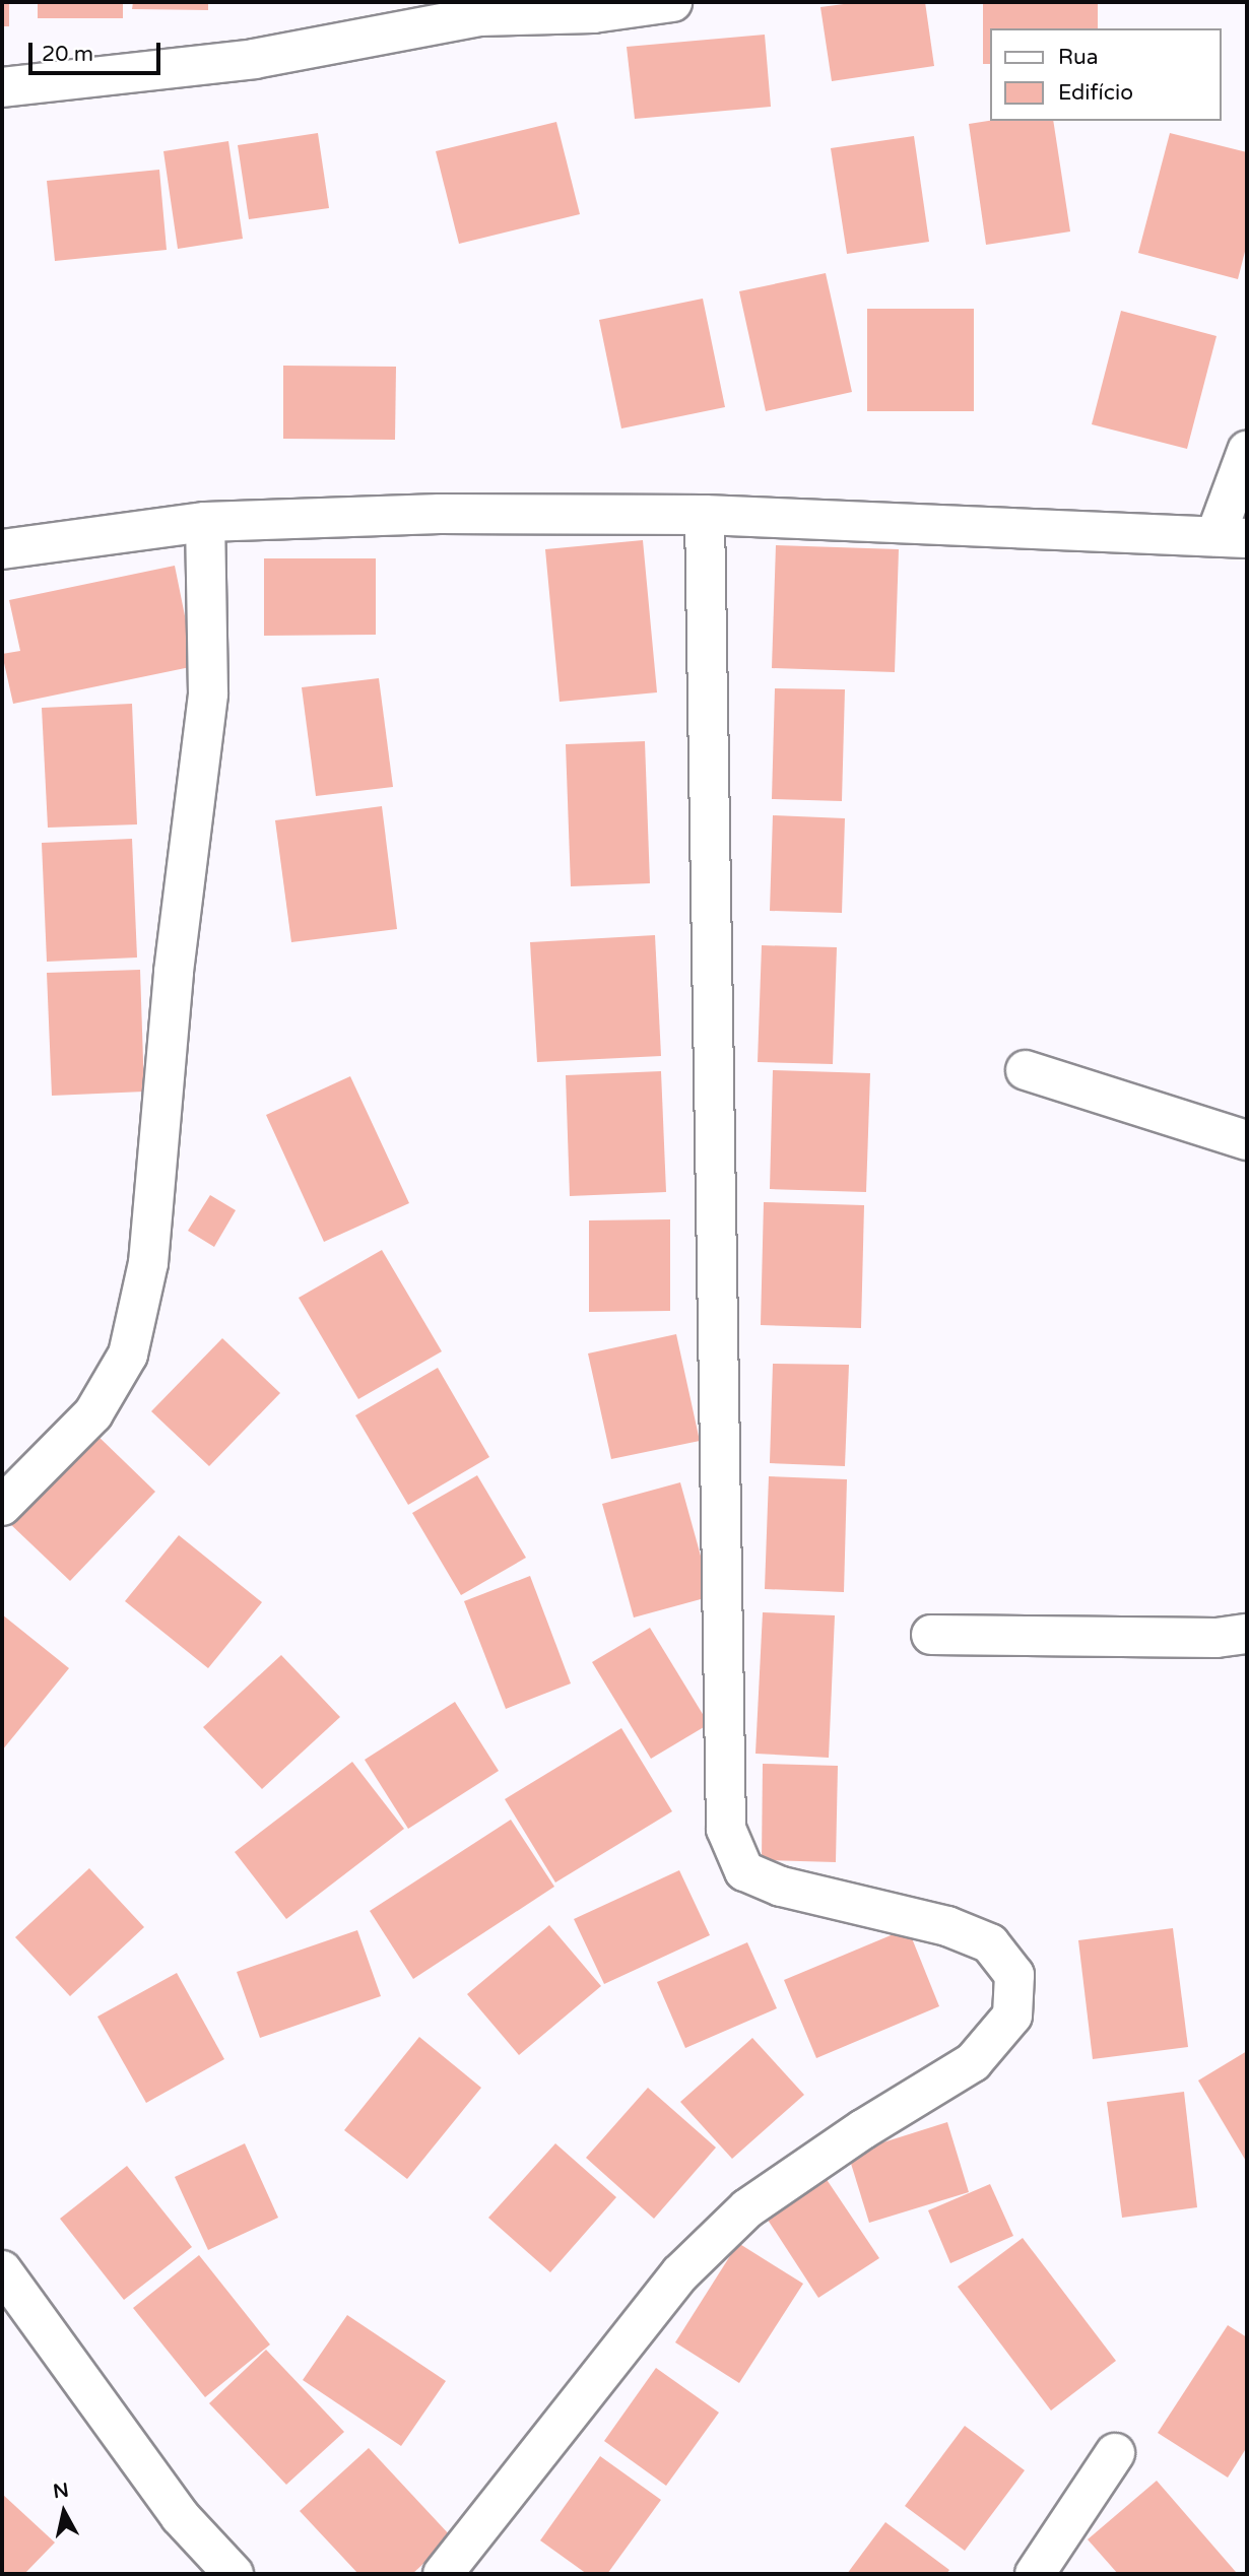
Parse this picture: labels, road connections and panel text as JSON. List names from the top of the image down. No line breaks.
{"legend":["Rua","Edifício"],"scale_bar":"20 m","north":"top"}
